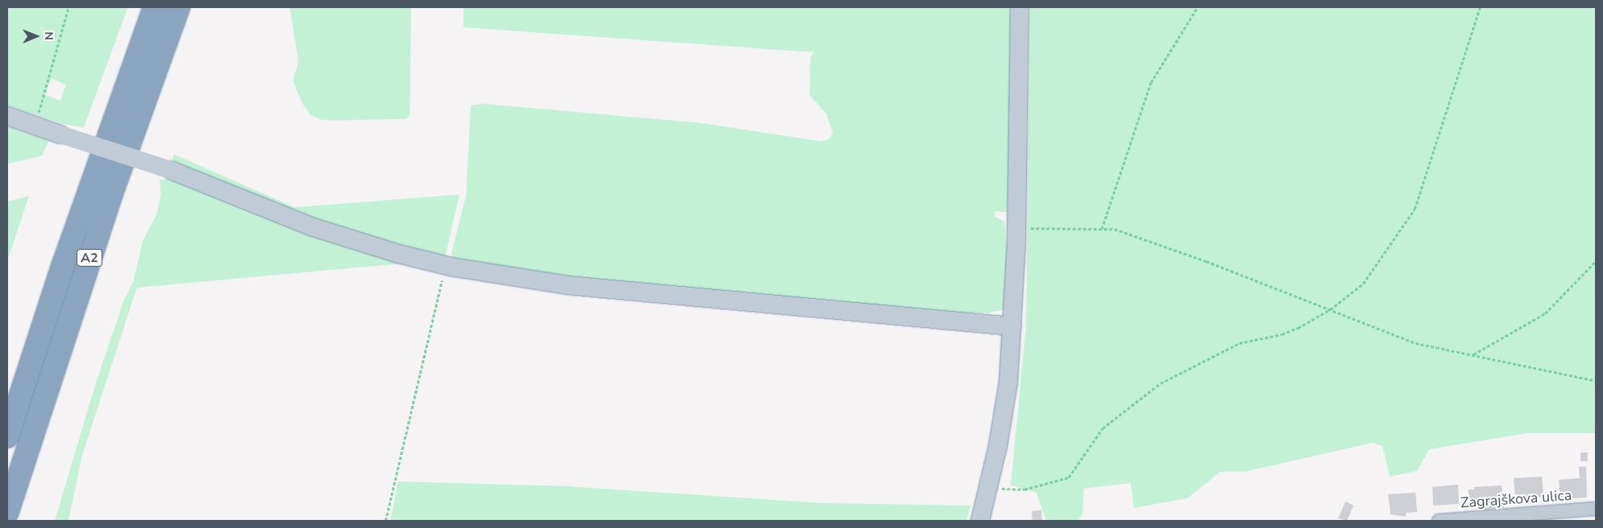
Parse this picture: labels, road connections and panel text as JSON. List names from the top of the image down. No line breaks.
{"streets":{"highway":["A2"],"street":["Zagrajškova ulica"]},"north":"right"}
